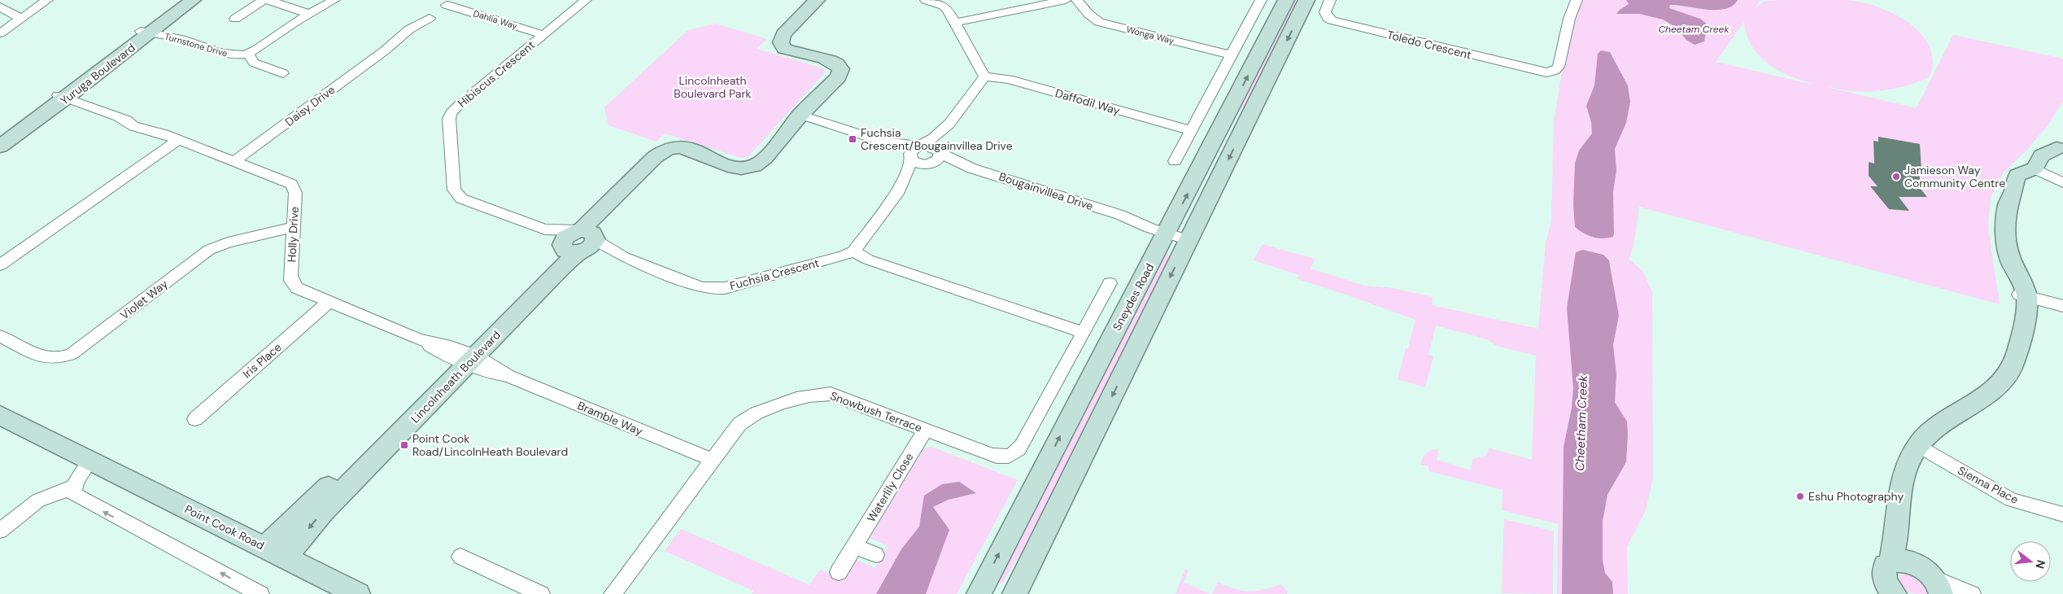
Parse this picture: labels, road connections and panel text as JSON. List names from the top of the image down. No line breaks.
{"streets":{"street":["Dahlia Way","Wonga Way","Turnstone Drive","Toledo Crescent","Yuruga Boulevard","Hibiscus Crescent","Daffodil Way","Daisy Drive","Bougainvillea Drive","Holly Drive","Fuchsia Crescent","Sneydes Road","Violet Way","Iris Place","Lincolnheath Boulevard","Snowbush Terrace","Bramble Way","Sienna Place","Waterlily Close","Point Cook Road"]},"crossings":[["Dahlia Way","Hibiscus Crescent"],["Dahlia Way","Daisy Drive"],["Turnstone Drive","Yuruga Boulevard"],["Yuruga Boulevard","Holly Drive"],["Hibiscus Crescent","Fuchsia Crescent"],["Hibiscus Crescent","Lincolnheath Boulevard"],["Daisy Drive","Holly Drive"],["Bougainvillea Drive","Sneydes Road"],["Holly Drive","Violet Way"],["Holly Drive","Iris Place"],["Holly Drive","Lincolnheath Boulevard"],["Holly Drive","Bramble Way"],["Fuchsia Crescent","Lincolnheath Boulevard"],["Lincolnheath Boulevard","Bramble Way"],["Lincolnheath Boulevard","Point Cook Road"],["Snowbush Terrace","Bramble Way"],["Snowbush Terrace","Waterlily Close"]],"water":["Cheetam Creek","Cheetham Creek"],"parks":["Lincolnheath Boulevard Park"],"places":{"transit":["Fuchsia Crescent/Bougainvillea Drive","Point Cook Road/LincolnHeath Boulevard"],"other":["Jamieson Way Community Centre","Eshu Photography"]},"north":"right"}
